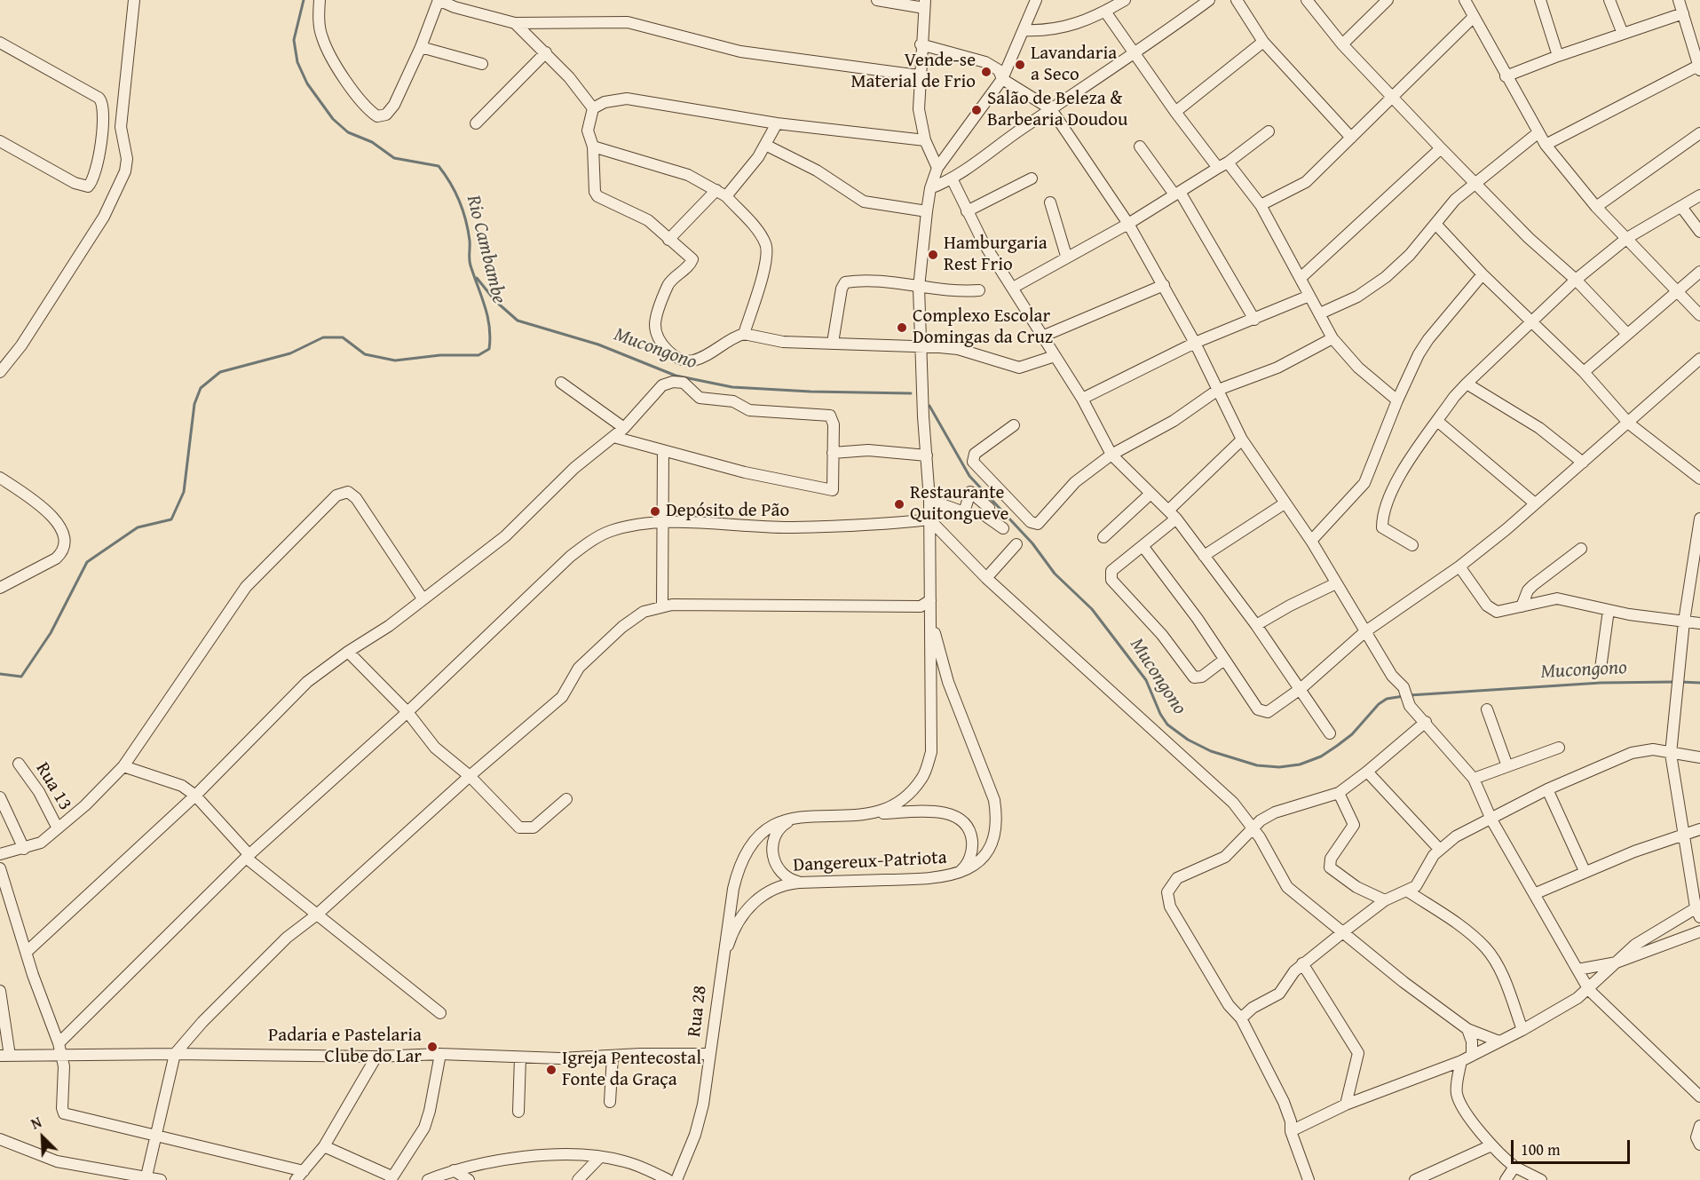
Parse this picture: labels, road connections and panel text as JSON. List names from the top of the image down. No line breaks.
{"streets":{"street":["Rua 13","Dangereux-Patriota","Rua 28"]},"crossings":[["Dangereux-Patriota","Rua 28"]],"water":["Rio Cambambe","Mucongono"],"places":["Lavandaria a Seco","Vende-se Material de Frio","Salão de Beleza & Barbearia Doudou","Hamburgaria Rest Frio","Complexo Escolar Domingas da Cruz","Restaurante Quitongueve","Depósito de Pão","Padaria e Pastelaria Clube do Lar","Igreja Pentecostal Fonte da Graça"],"scale_bar":"100 m","north":"top left"}
